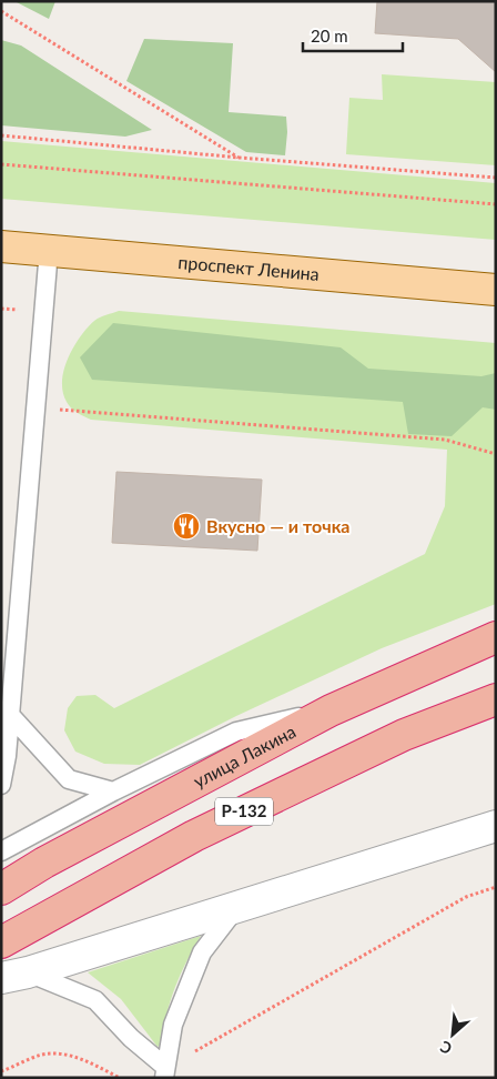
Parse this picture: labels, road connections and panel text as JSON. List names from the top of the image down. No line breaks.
{"streets":{"highway":["улица Лакина","Р-132"],"main road":["проспект Ленина"]},"places":{"restaurant":["Вкусно — и точка"]},"scale_bar":"20 m","north":"bottom left"}
